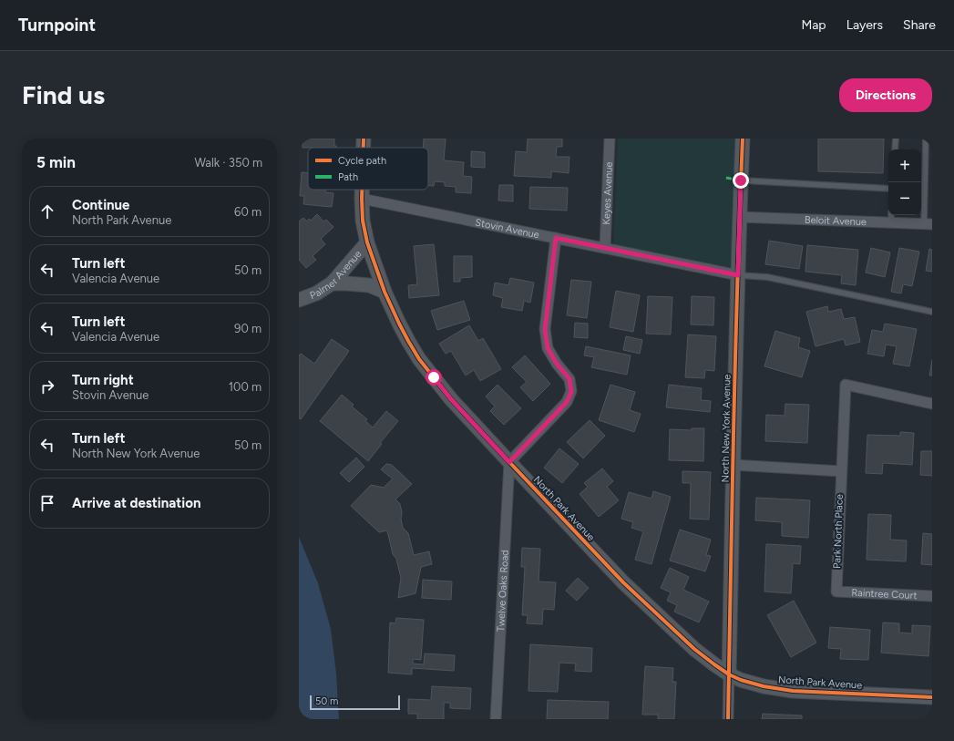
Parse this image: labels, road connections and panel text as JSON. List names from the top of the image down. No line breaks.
{"streets":{"street":["Keyes Avenue","Beloit Avenue","Stovin Avenue","Palmer Avenue","North New York Avenue","North Park Avenue","Park North Place","Twelve Oaks Road","Raintree Court"]},"crossings":[["Keyes Avenue","Stovin Avenue"],["Beloit Avenue","North New York Avenue"],["Stovin Avenue","North New York Avenue"],["Stovin Avenue","North Park Avenue"],["Palmer Avenue","North Park Avenue"],["North New York Avenue","North Park Avenue"],["North Park Avenue","Twelve Oaks Road"],["Park North Place","Raintree Court"]],"legend":["Cycle path","Path"],"scale_bar":"50 m","page":{"header":"Turnpoint","nav":["Map","Layers","Share"],"buttons":"Directions","title":"Find us","heading":["5 min","Walk · 350 m"],"map_buttons":["+","−"],"list":[["Continue","North Park Avenue","60 m"],["Turn left","Valencia Avenue","50 m"],["Turn left","Valencia Avenue","90 m"],["Turn right","Stovin Avenue","100 m"],["Turn left","North New York Avenue","50 m"],"Arrive at destination"],"scale":"50 m"}}
